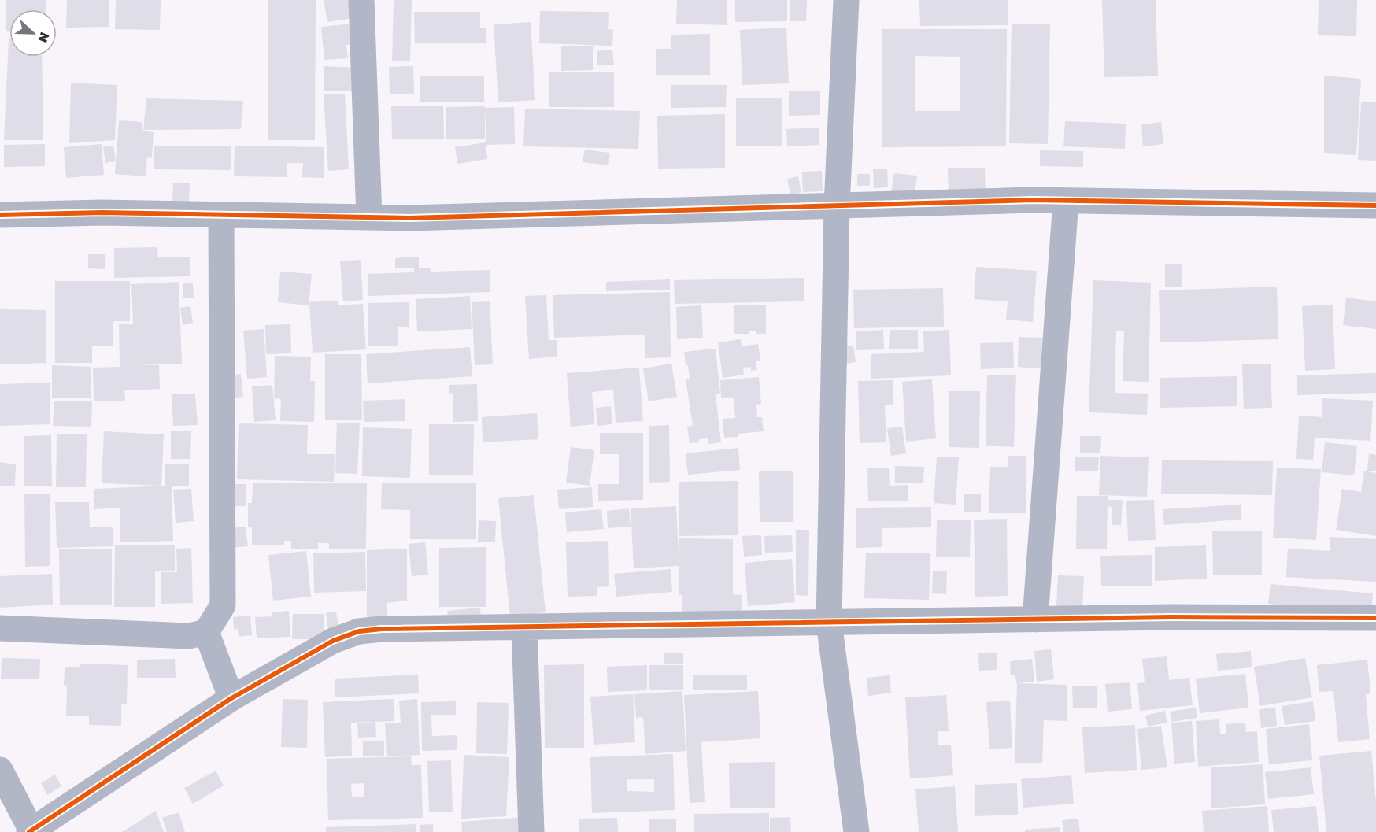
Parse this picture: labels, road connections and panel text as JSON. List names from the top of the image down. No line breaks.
{"north":"right"}
